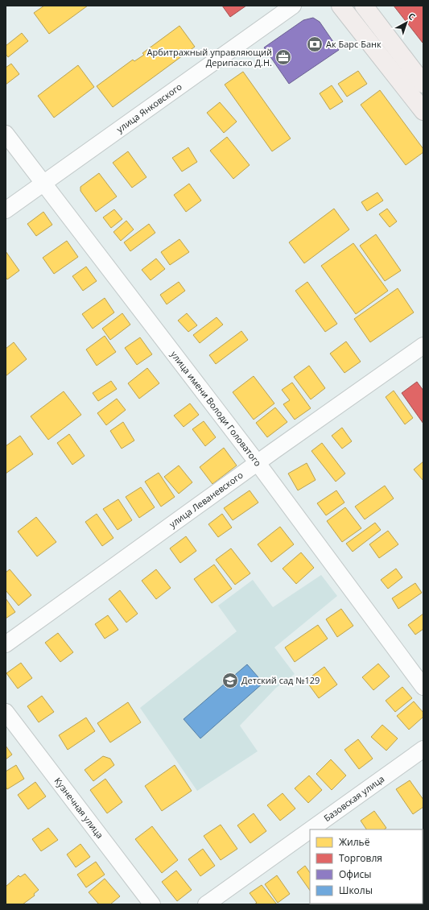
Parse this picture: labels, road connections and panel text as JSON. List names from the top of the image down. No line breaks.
{"streets":{"street":["улица Янковского","улица имени Володи Головатого","улица Леваневского","Базовская улица","Кузнечная улица"]},"crossings":[["улица Янковского","улица имени Володи Головатого"],["улица имени Володи Головатого","улица Леваневского"]],"places":{"bank":["Ак Барс Банк"],"office":["Арбитражный управляющий Дерипаско Д.Н."],"school or university":["Детский сад №129"]},"legend":["Жильё","Торговля","Офисы","Школы"],"north":"top right"}
